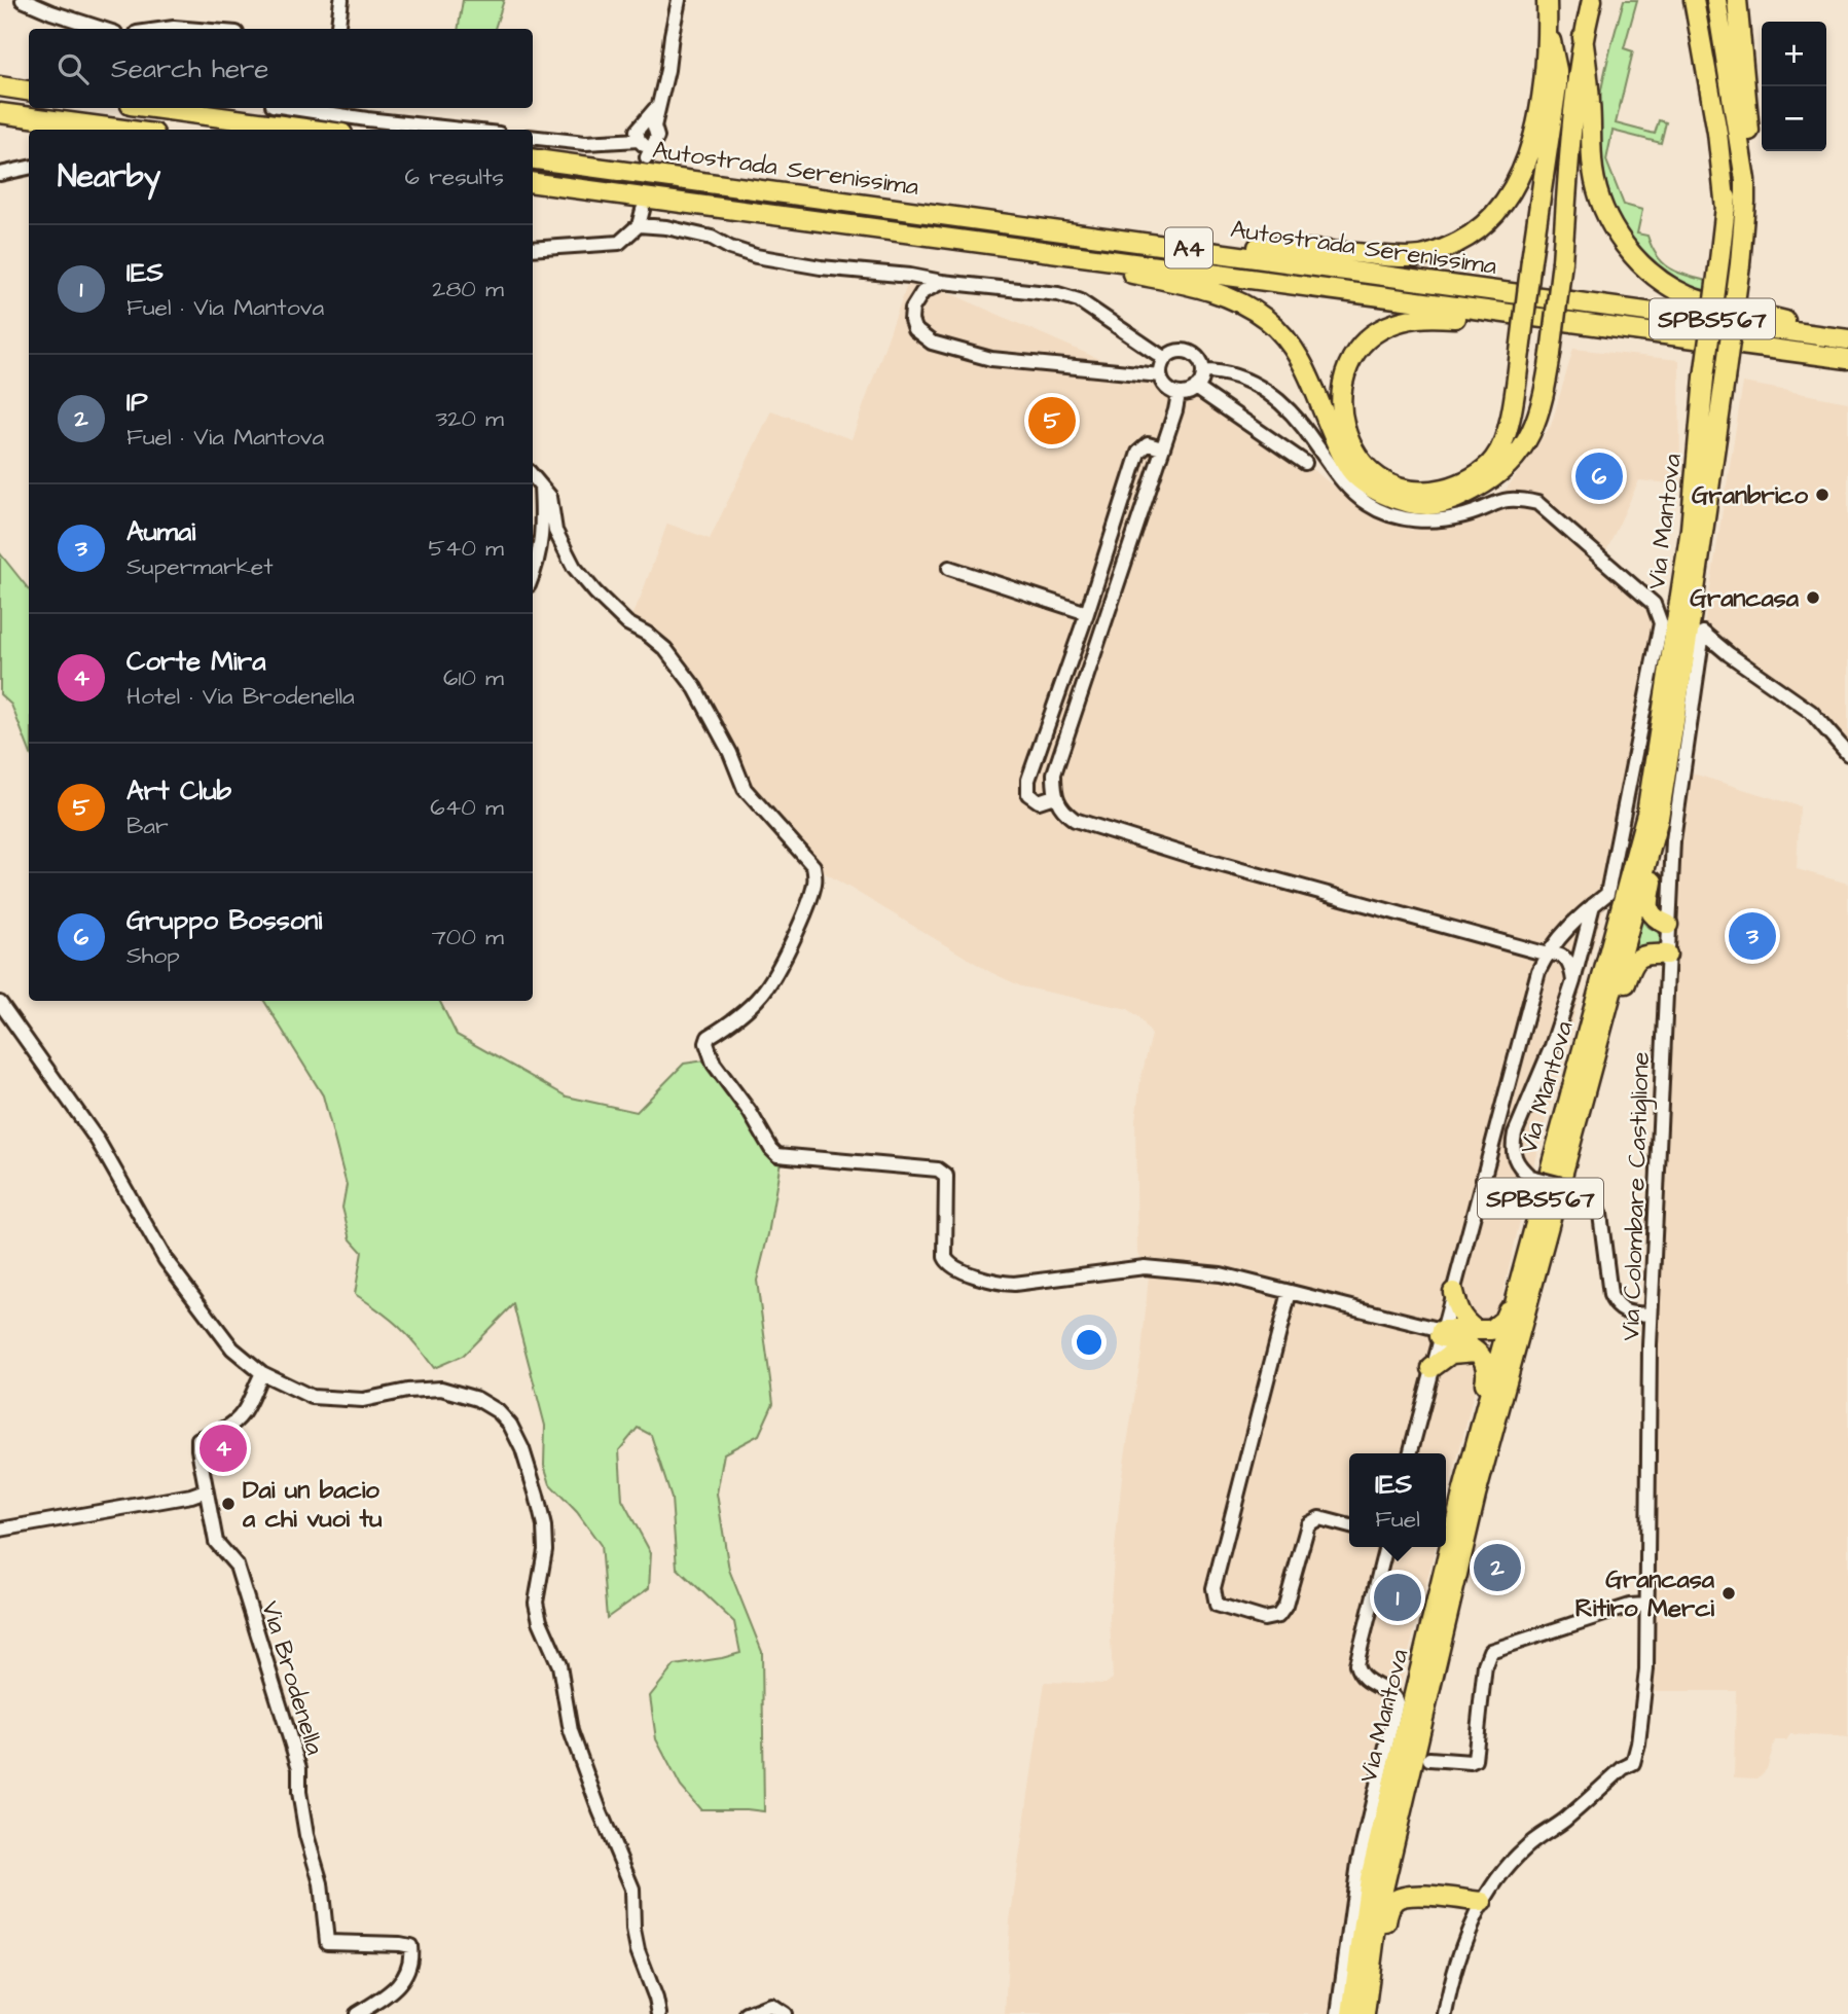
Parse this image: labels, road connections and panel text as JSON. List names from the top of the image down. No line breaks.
{"streets":{"highway":["Autostrada Serenissima","A4","SPBS567","Via Mantova"],"street":["Via Colombare Castiglione","Via Brodenella"]},"crossings":[["SPBS567","Via Mantova"]],"places":["Granbrico","Grancasa","Dai un bacio a chi vuoi tu","Grancasa Ritiro Merci"],"page":{"map_buttons":["+","−"],"search":"Search here","heading":["Nearby","6 results"],"list":[{"mark":"1","name":"IES","note":"Fuel · Via Mantova","value":"280 m"},{"mark":"2","name":"IP","note":"Fuel · Via Mantova","value":"320 m"},{"mark":"3","name":"Aumai","note":"Supermarket","value":"540 m"},{"mark":"4","name":"Corte Mira","note":"Hotel · Via Brodenella","value":"610 m"},{"mark":"5","name":"Art Club","note":"Bar","value":"640 m"},{"mark":"6","name":"Gruppo Bossoni","note":"Shop","value":"700 m"}],"pins":["5","6","3","4","2","1"],"popup":["IES","Fuel"]}}
